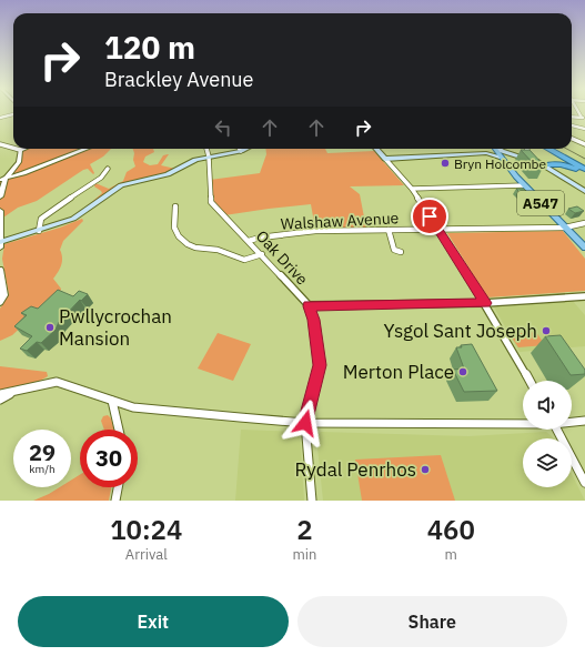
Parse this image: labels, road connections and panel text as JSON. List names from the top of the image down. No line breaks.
{"streets":{"main road":["A547"],"street":["Walshaw Avenue","Oak Drive"]},"crossings":[["A547","Walshaw Avenue"],["Walshaw Avenue","Oak Drive"]],"places":["Bryn Holcombe","Pwllycrochan Mansion","Ysgol Sant Joseph","Merton Place","Rydal Penrhos"],"page":{"turn":["120 m","Brackley Avenue"],"speed":"29 km/h","limit":"30","eta":["10:24","Arrival","2","min","460","m"],"buttons":["Exit","Share"]}}
